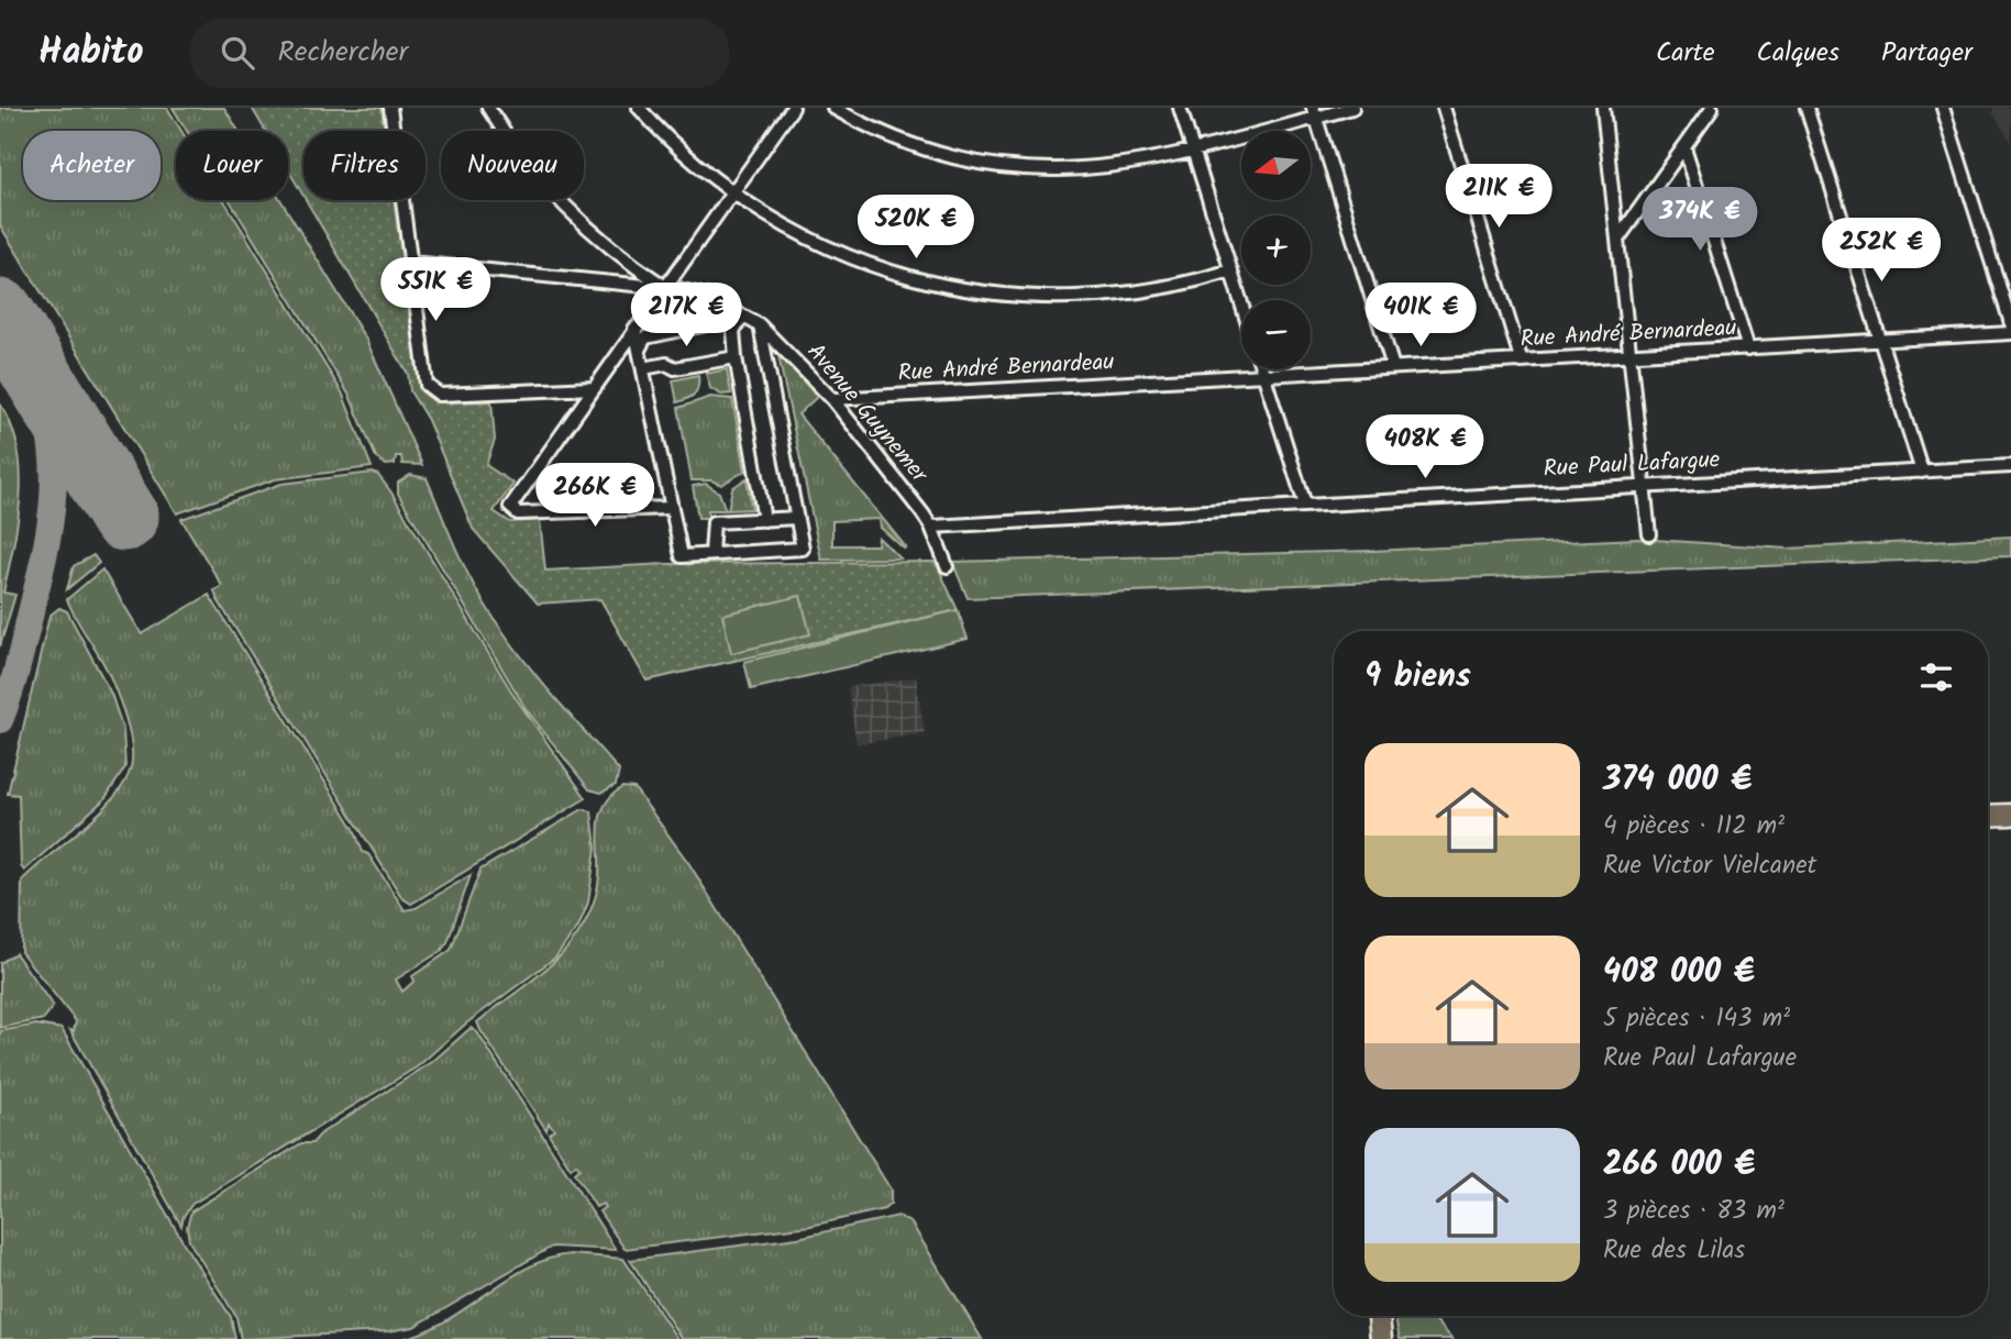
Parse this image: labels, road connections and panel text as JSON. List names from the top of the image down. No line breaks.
{"streets":{"street":["Rue André Bernardeau","Avenue Guynemer","Rue Paul Lafargue"]},"crossings":[["Rue André Bernardeau","Avenue Guynemer"],["Avenue Guynemer","Rue Paul Lafargue"]],"north":"left","page":{"header":"Habito","search":"Rechercher","nav":["Carte","Calques","Partager"],"map_buttons":["+","−"],"chip":["Acheter","Louer","Filtres","Nouveau"],"price":["211K €","374K €","520K €","252K €","551K €","217K €","401K €","408K €","266K €"],"heading":"9 biens","list":[{"name":"374 000 €","note":"4 pièces · 112 m² · Rue Victor Vielcanet"},{"name":"408 000 €","note":"5 pièces · 143 m² · Rue Paul Lafargue"},{"name":"266 000 €","note":"3 pièces · 83 m² · Rue des Lilas"}]}}
